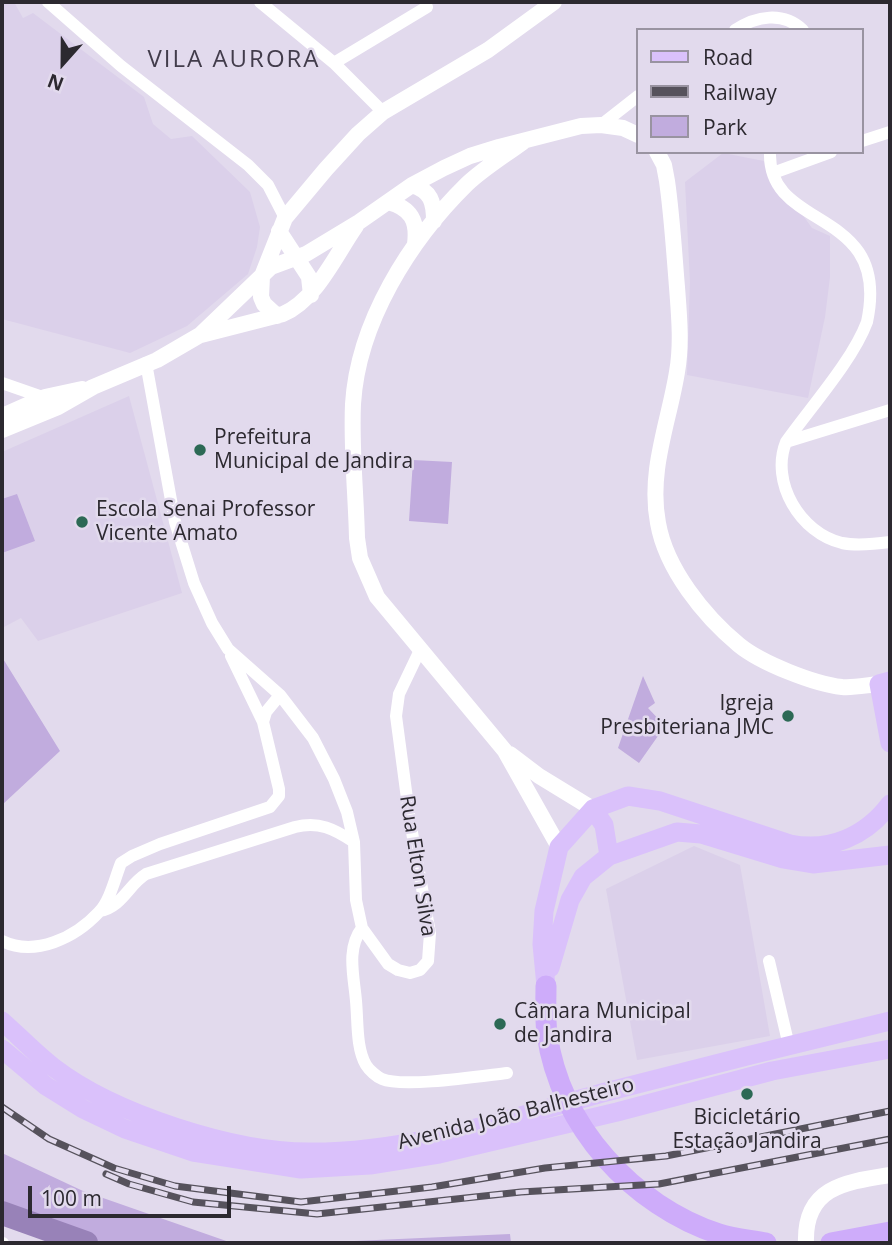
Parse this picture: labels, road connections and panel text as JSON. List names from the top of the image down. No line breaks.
{"streets":{"main road":["Avenida João Balhesteiro"],"street":["Rua Elton Silva"]},"districts":["VILA AURORA"],"places":["Prefeitura Municipal de Jandira","Escola Senai Professor Vicente Amato","Igreja Presbiteriana JMC","Câmara Municipal de Jandira","Bicicletário Estação Jandira"],"legend":["Road","Railway","Park"],"scale_bar":"100 m","north":"bottom"}
